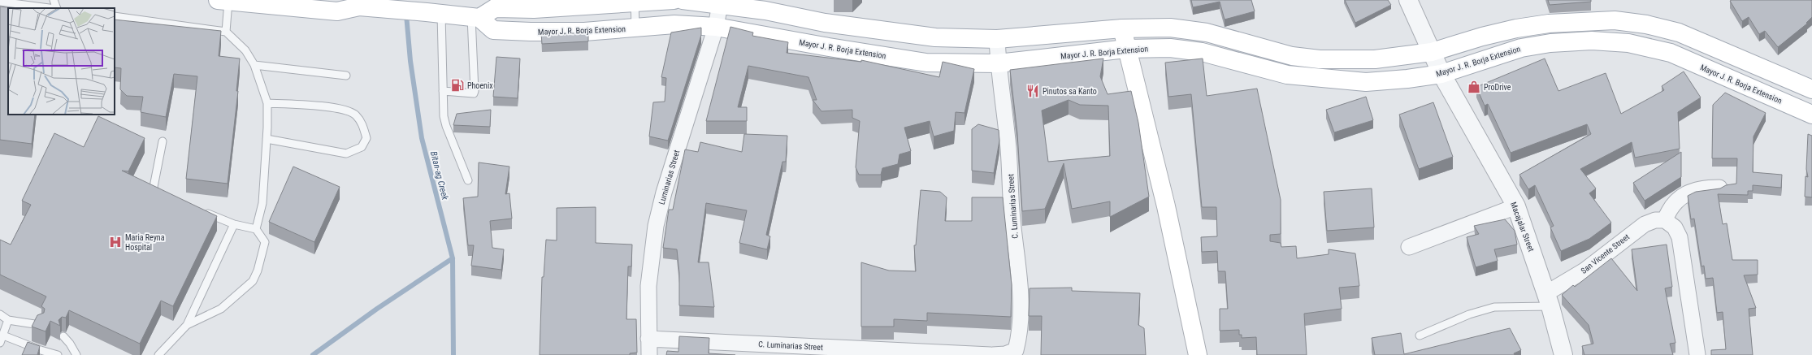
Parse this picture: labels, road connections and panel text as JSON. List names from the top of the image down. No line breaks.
{"streets":{"main road":["Mayor J. R. Borja Extension"],"street":["Luminarias Street","C. Luminarias Street","Macajalar Street","San Vicente Street"]},"crossings":[["Mayor J. R. Borja Extension","Luminarias Street"],["Mayor J. R. Borja Extension","C. Luminarias Street"],["Mayor J. R. Borja Extension","Macajalar Street"],["Luminarias Street","C. Luminarias Street"],["Macajalar Street","San Vicente Street"]],"water":["Bitan-ag Creek"],"places":{"fuel station":["Phoenix"],"shop":["ProDrive"],"restaurant":["Pinutos sa Kanto"],"hospital":["Maria Reyna Hospital"]}}
